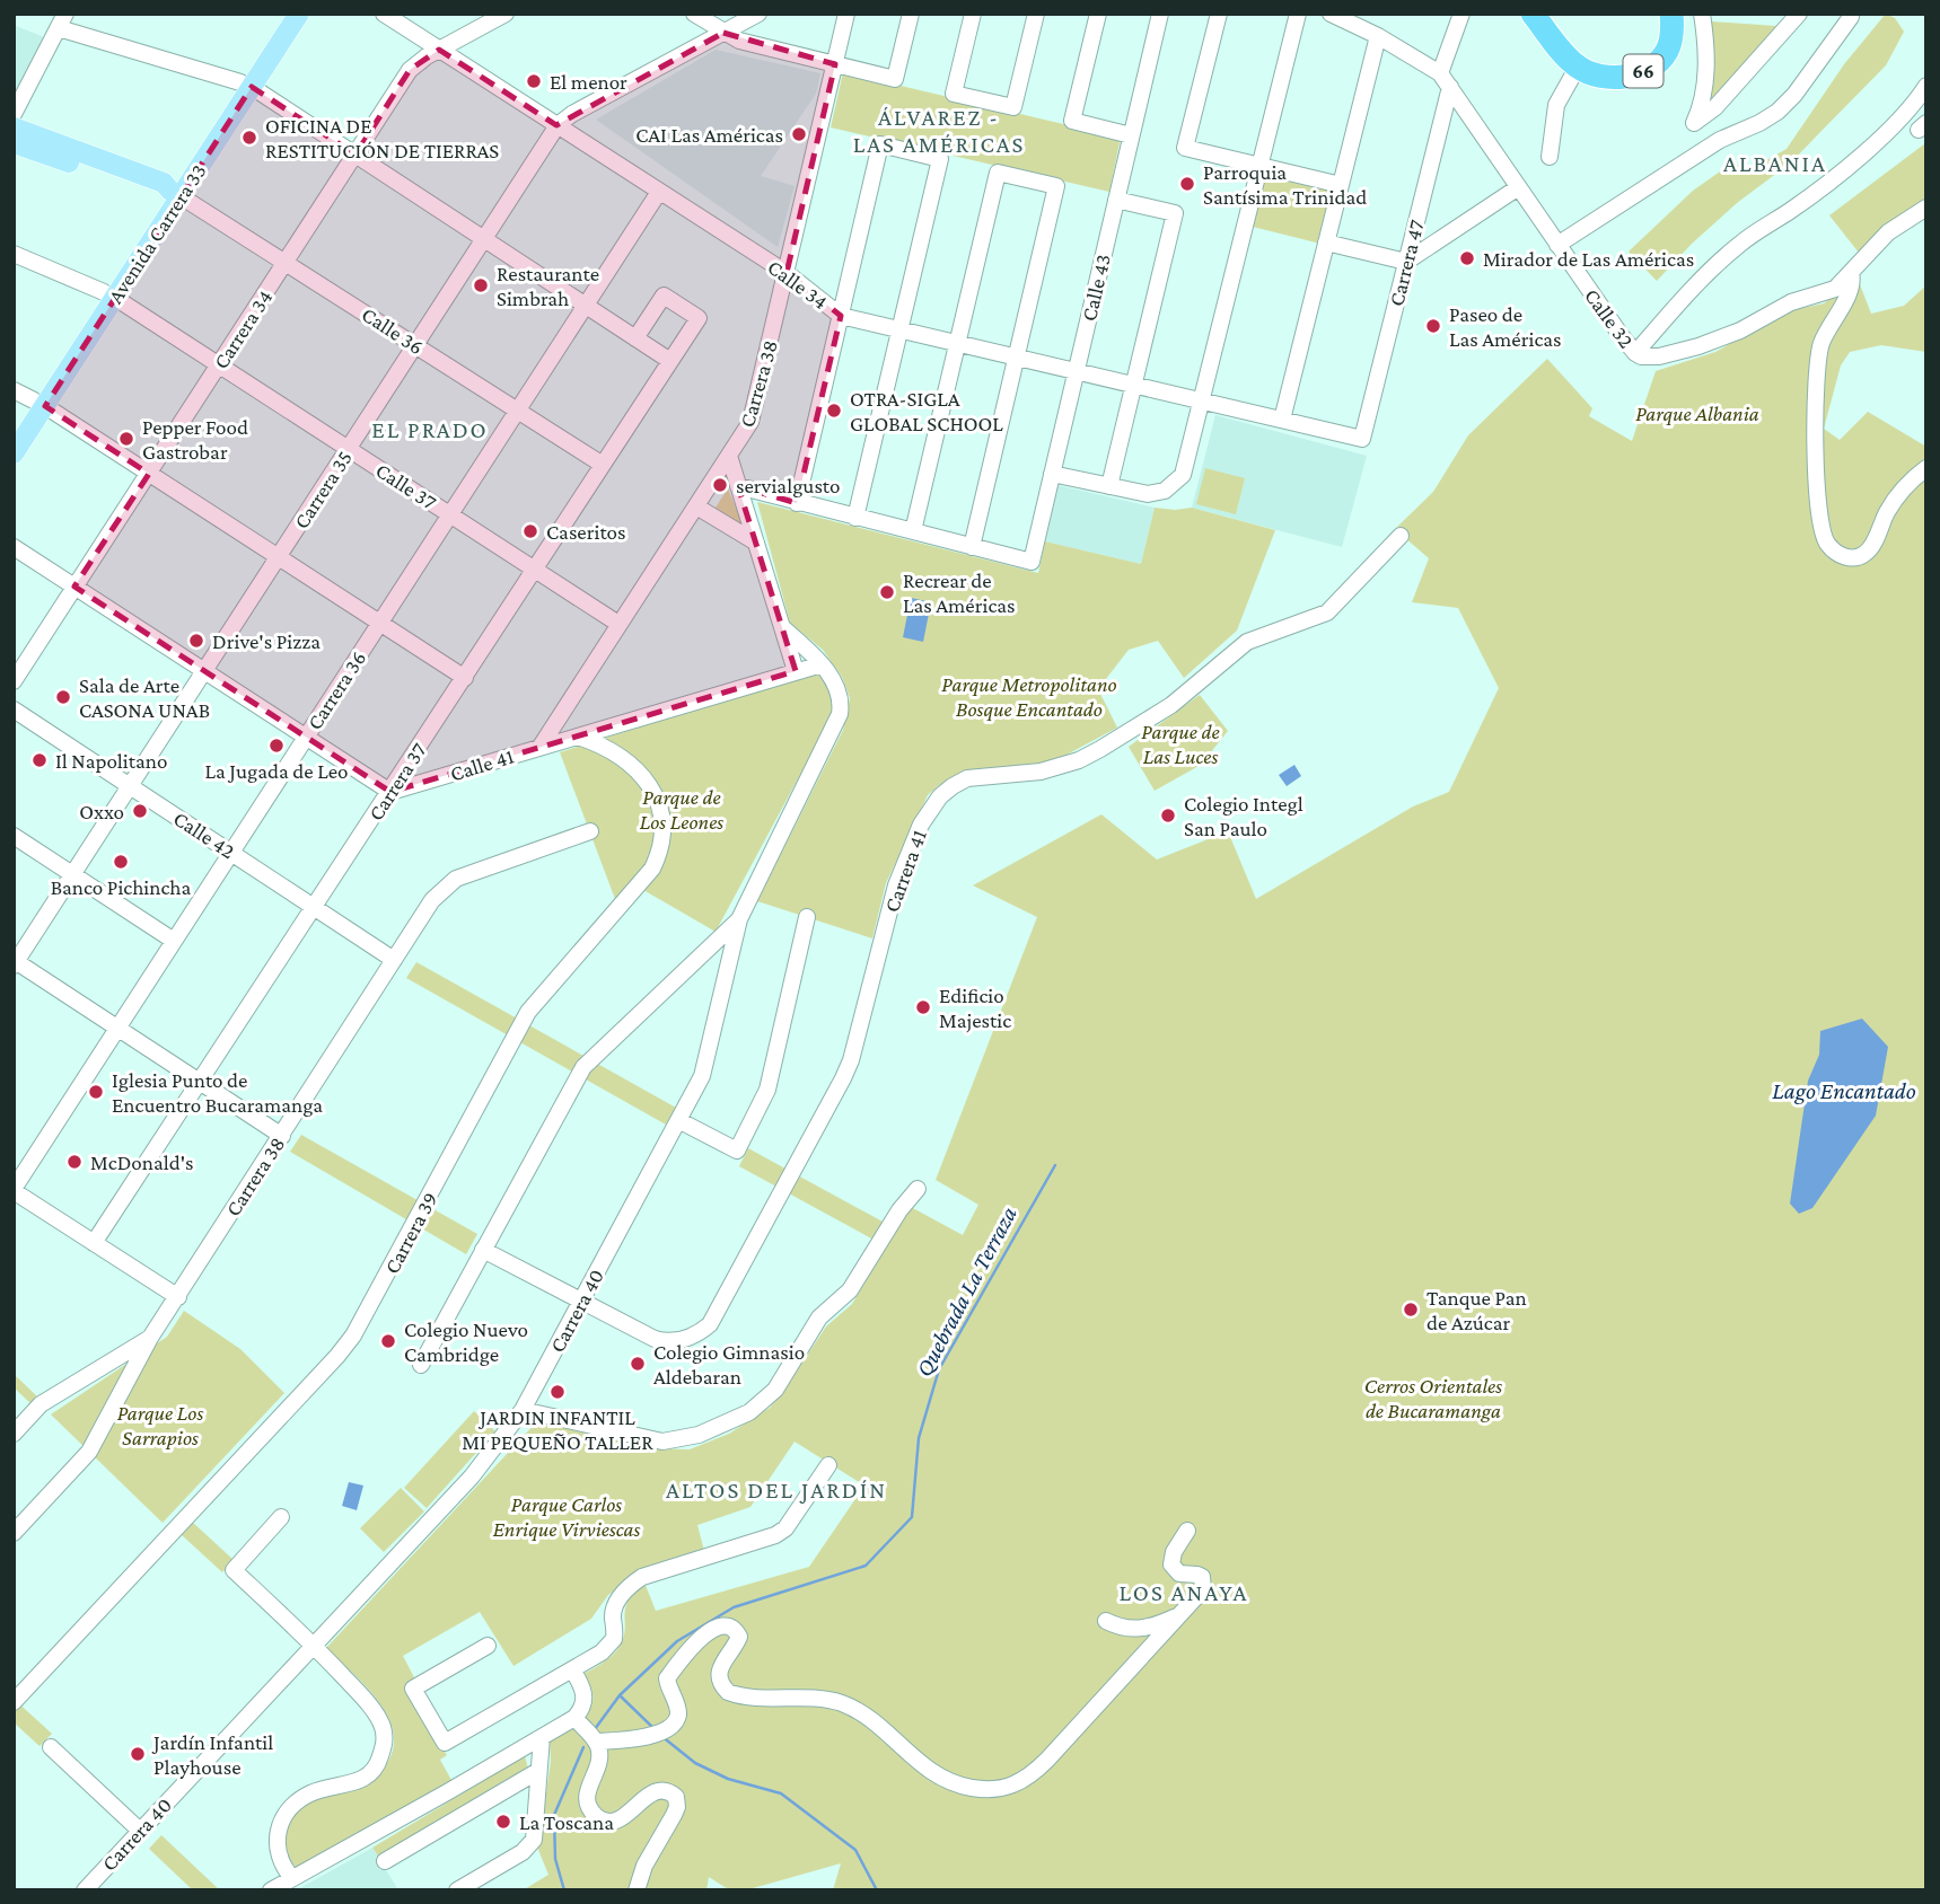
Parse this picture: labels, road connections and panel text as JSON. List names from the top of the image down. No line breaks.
{"streets":{"highway":["66"],"main road":["Avenida Carrera 33"],"street":["Carrera 47","Calle 34","Calle 43","Calle 32","Carrera 34","Calle 36","Carrera 38","Calle 37","Carrera 35","Carrera 36","Calle 41","Carrera 37","Calle 42","Carrera 41","Carrera 39","Carrera 40"]},"crossings":[["Avenida Carrera 33","Calle 36"],["Avenida Carrera 33","Calle 37"],["Carrera 47","Calle 34"],["Carrera 47","Calle 32"],["Calle 34","Calle 43"],["Calle 34","Carrera 34"],["Calle 34","Carrera 38"],["Calle 34","Carrera 35"],["Calle 34","Carrera 36"],["Carrera 34","Calle 36"],["Carrera 34","Calle 37"],["Calle 36","Carrera 35"],["Calle 36","Carrera 36"],["Calle 36","Carrera 37"],["Carrera 38","Calle 37"],["Carrera 38","Calle 41"],["Carrera 38","Calle 42"],["Calle 37","Carrera 35"],["Calle 37","Carrera 36"],["Calle 37","Carrera 37"],["Carrera 35","Calle 42"],["Carrera 36","Calle 42"],["Calle 41","Carrera 37"],["Calle 41","Carrera 39"],["Calle 41","Carrera 40"],["Carrera 37","Calle 42"],["Carrera 41","Carrera 40"]],"districts":["ÁLVAREZ - LAS AMÉRICAS","ALBANIA","EL PRADO","ALTOS DEL JARDÍN","LOS ANAYA"],"water":["Lago Encantado","Quebrada La Terraza"],"parks":["Parque Albania","Parque Metropolitano Bosque Encantado","Parque de Las Luces","Parque de Los Leones","Cerros Orientales de Bucaramanga","Parque Los Sarrapios","Parque Carlos Enrique Virviescas"],"places":["El menor","CAI Las Américas","OFICINA DE RESTITUCIÓN DE TIERRAS","Parroquia Santísima Trinidad","Mirador de Las Américas","Restaurante Simbrah","Paseo de Las Américas","OTRA-SIGLA GLOBAL SCHOOL","Pepper Food Gastrobar","servialgusto","Caseritos","Recrear de Las Américas","Drive's Pizza","Sala de Arte CASONA UNAB","La Jugada de Leo","Il Napolitano","Oxxo","Colegio Integl San Paulo","Banco Pichincha","Edificio Majestic","Iglesia Punto de Encuentro Bucaramanga","McDonald's","Tanque Pan de Azúcar","Colegio Nuevo Cambridge","Colegio Gimnasio Aldebaran","JARDIN INFANTIL MI PEQUEÑO TALLER","Jardín Infantil Playhouse","La Toscana"]}
